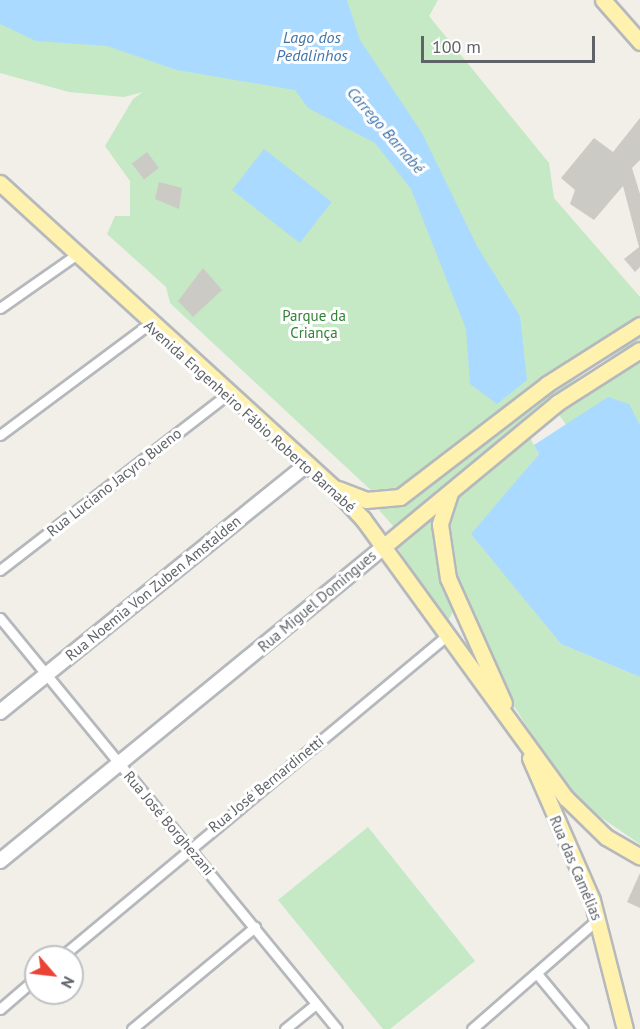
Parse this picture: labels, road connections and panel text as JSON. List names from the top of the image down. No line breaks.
{"streets":{"main road":["Avenida Engenheiro Fábio Roberto Barnabé","Rua Noemia Von Zuben Amstalden","Rua Miguel Domingues","Rua das Camélias"],"street":["Rua Luciano Jacyro Bueno","Rua José Bernardinetti","Rua José Borghezani"]},"crossings":[["Avenida Engenheiro Fábio Roberto Barnabé","Rua Luciano Jacyro Bueno"],["Avenida Engenheiro Fábio Roberto Barnabé","Rua Noemia Von Zuben Amstalden"],["Avenida Engenheiro Fábio Roberto Barnabé","Rua Miguel Domingues"],["Avenida Engenheiro Fábio Roberto Barnabé","Rua José Bernardinetti"],["Avenida Engenheiro Fábio Roberto Barnabé","Rua das Camélias"],["Rua Noemia Von Zuben Amstalden","Rua José Borghezani"],["Rua Miguel Domingues","Rua José Borghezani"],["Rua José Bernardinetti","Rua José Borghezani"]],"water":["Lago dos Pedalinhos","Córrego Barnabé"],"parks":["Parque da Criança"],"scale_bar":"100 m","north":"bottom right"}
